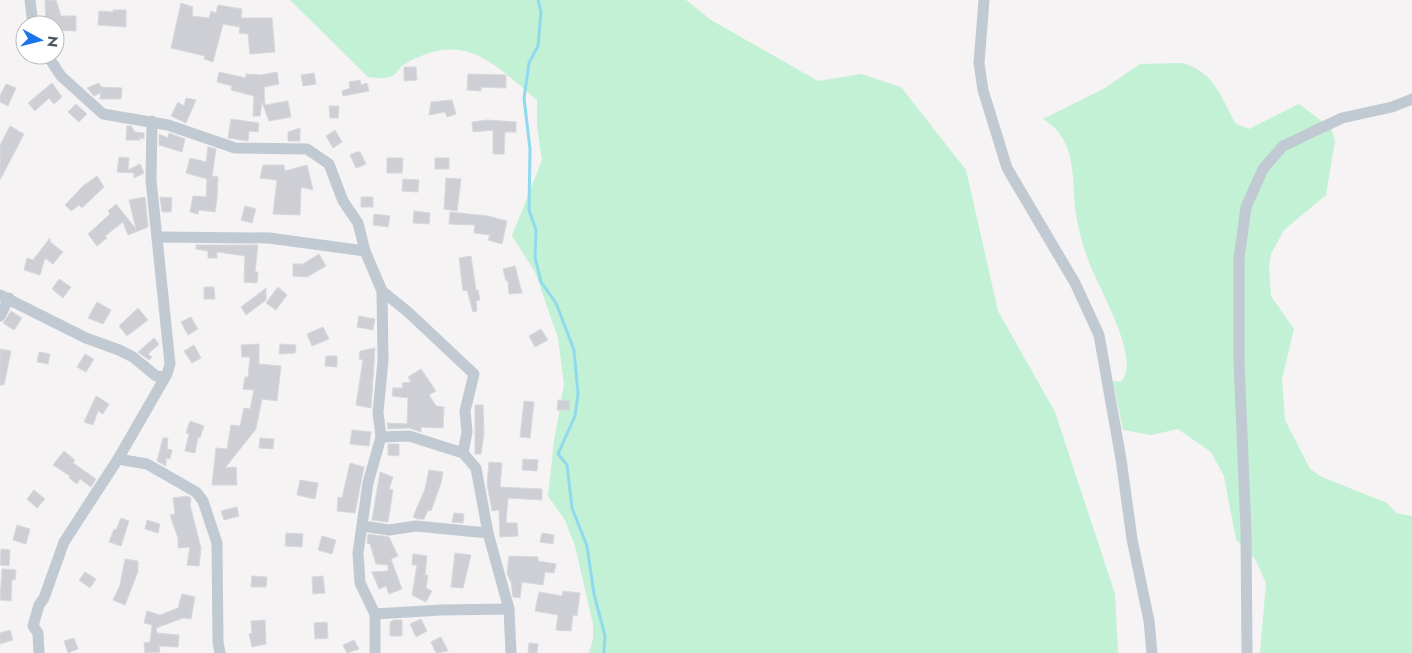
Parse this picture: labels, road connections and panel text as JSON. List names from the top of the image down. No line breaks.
{"north":"right"}
